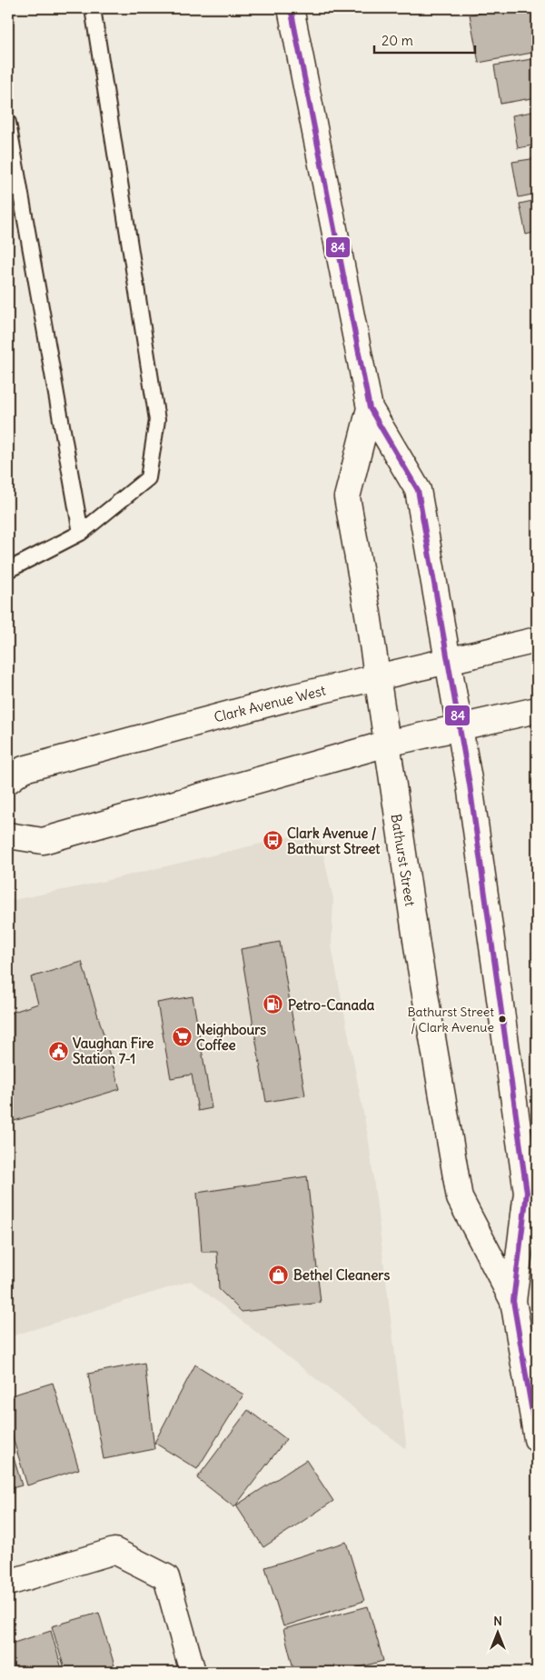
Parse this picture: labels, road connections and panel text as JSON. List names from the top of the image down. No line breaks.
{"streets":{"main road":["Clark Avenue West","Bathurst Street"]},"crossings":[["Clark Avenue West","Bathurst Street"]],"places":{"bus stop":["Clark Avenue / Bathurst Street"],"fuel station":["Petro-Canada"],"other":["Bathurst Street / Clark Avenue"],"supermarket":["Neighbours Coffee"],"public building":["Vaughan Fire Station 7-1"],"shop":["Bethel Cleaners"]},"lines":["transit line 84"],"scale_bar":"20 m","north":"top"}
